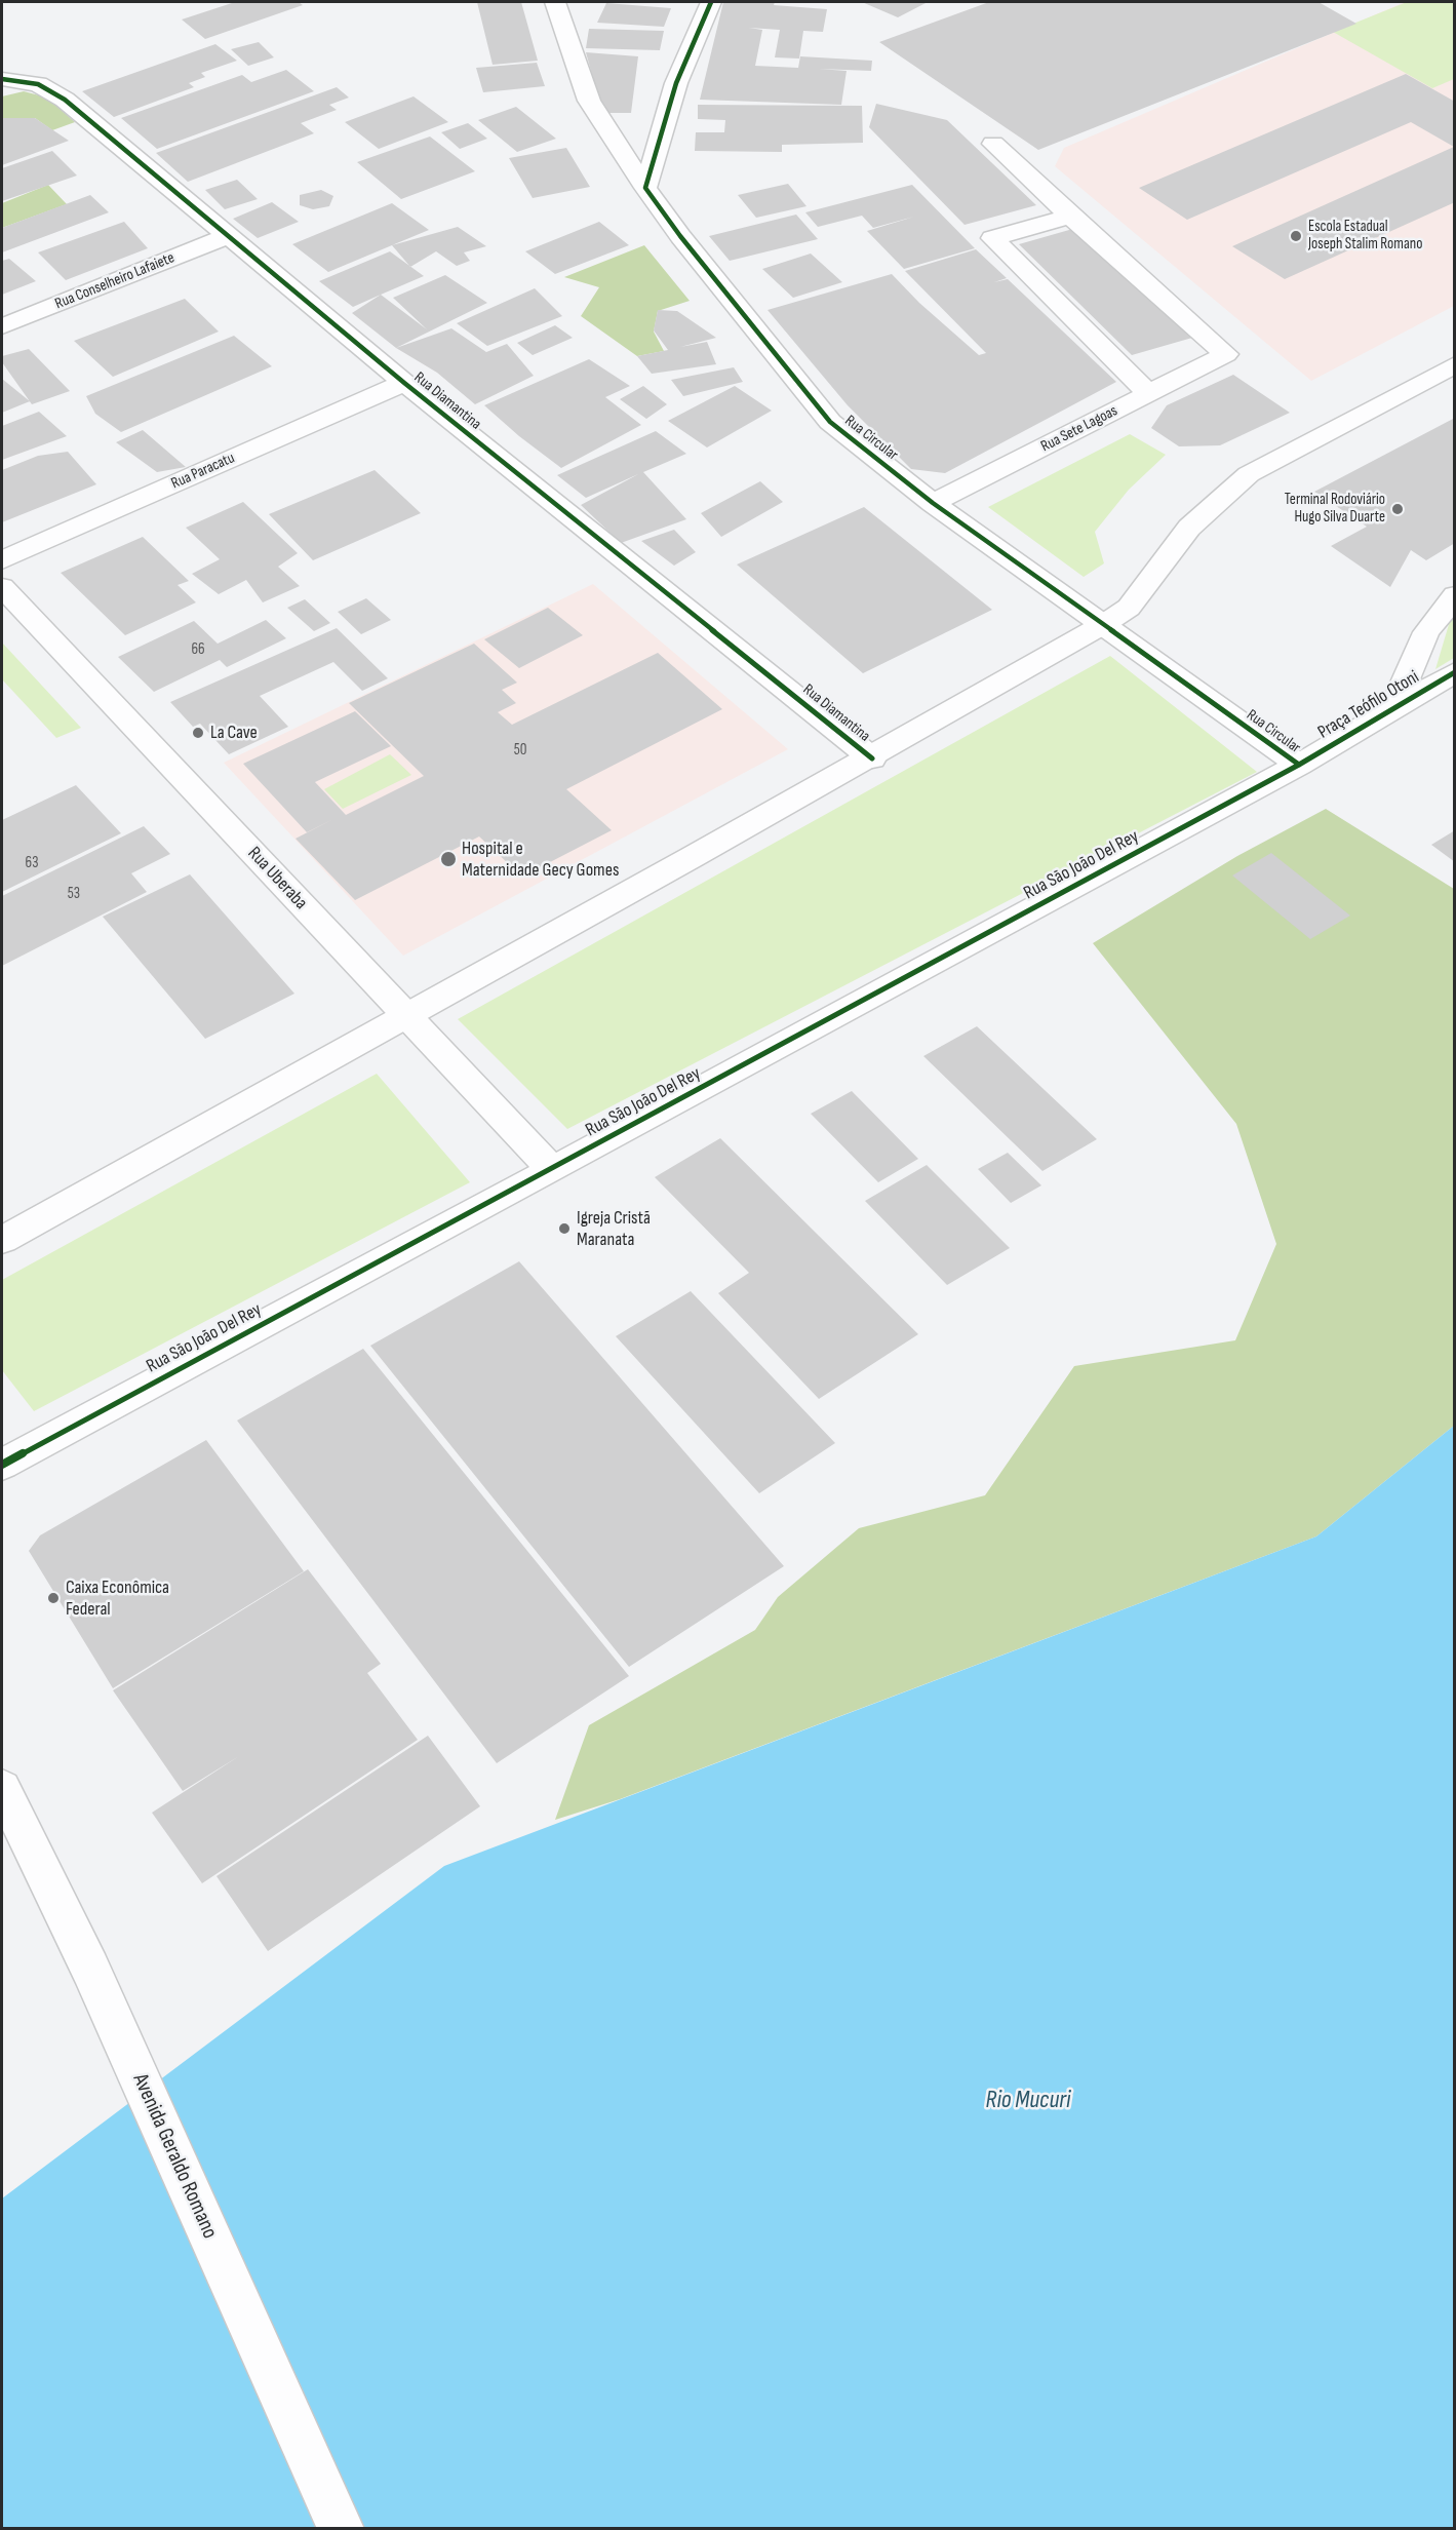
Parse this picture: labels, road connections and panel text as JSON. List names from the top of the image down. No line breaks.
{"streets":{"street":["Rua Conselheiro Lafaiete","Rua Diamantina","Rua Sete Lagoas","Rua Circular","Rua Paracatu","Praça Teófilo Otoni","Rua São João Del Rey","Rua Uberaba","Avenida Geraldo Romano"]},"crossings":[["Rua Conselheiro Lafaiete","Rua Diamantina"],["Rua Diamantina","Rua Paracatu"],["Rua Sete Lagoas","Rua Circular"],["Rua Circular","Praça Teófilo Otoni"],["Rua Circular","Rua São João Del Rey"],["Praça Teófilo Otoni","Rua São João Del Rey"],["Rua São João Del Rey","Rua Uberaba"]],"water":["Rio Mucuri"],"places":["Escola Estadual Joseph Stalim Romano","Terminal Rodoviário Hugo Silva Duarte","La Cave","Hospital e Maternidade Gecy Gomes","Igreja Cristã Maranata","Caixa Econômica Federal"],"house_numbers":["66","50","63","53"]}
